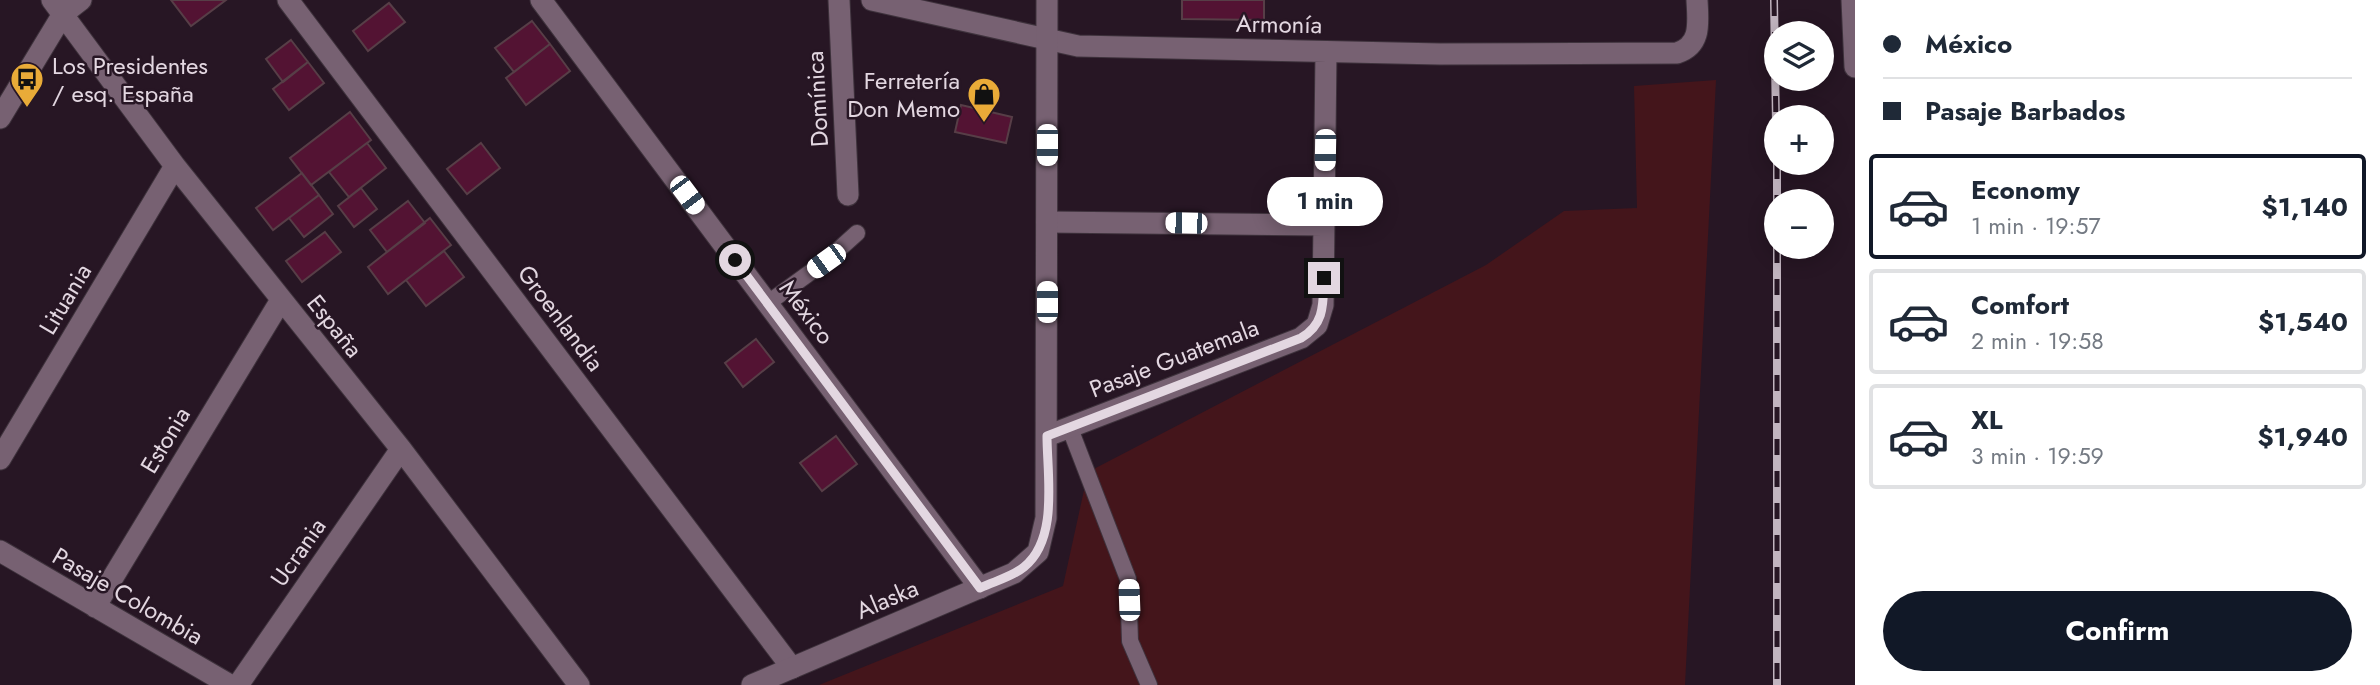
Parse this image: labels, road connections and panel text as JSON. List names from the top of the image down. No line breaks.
{"streets":{"street":["Armonía","Domínica","Lituania","México","Groenlandia","España","Pasaje Guatemala","Estonia","Ucrania","Pasaje Colombia","Alaska"]},"crossings":[["Lituania","España"],["México","Alaska"],["Groenlandia","Alaska"],["España","Estonia"],["España","Ucrania"],["Pasaje Guatemala","Alaska"],["Estonia","Pasaje Colombia"]],"places":{"bus stop":["Los Presidentes / esq. España"],"shop":["Ferretería Don Memo"]},"page":{"banner":["México","Pasaje Barbados"],"map_buttons":["+","−"],"list":[{"name":"Economy","note":"1 min · 19:57","value":"$1,140"},{"name":"Comfort","note":"2 min · 19:58","value":"$1,540"},{"name":"XL","note":"3 min · 19:59","value":"$1,940"}],"bubble":"1 min","buttons":"Confirm"}}
